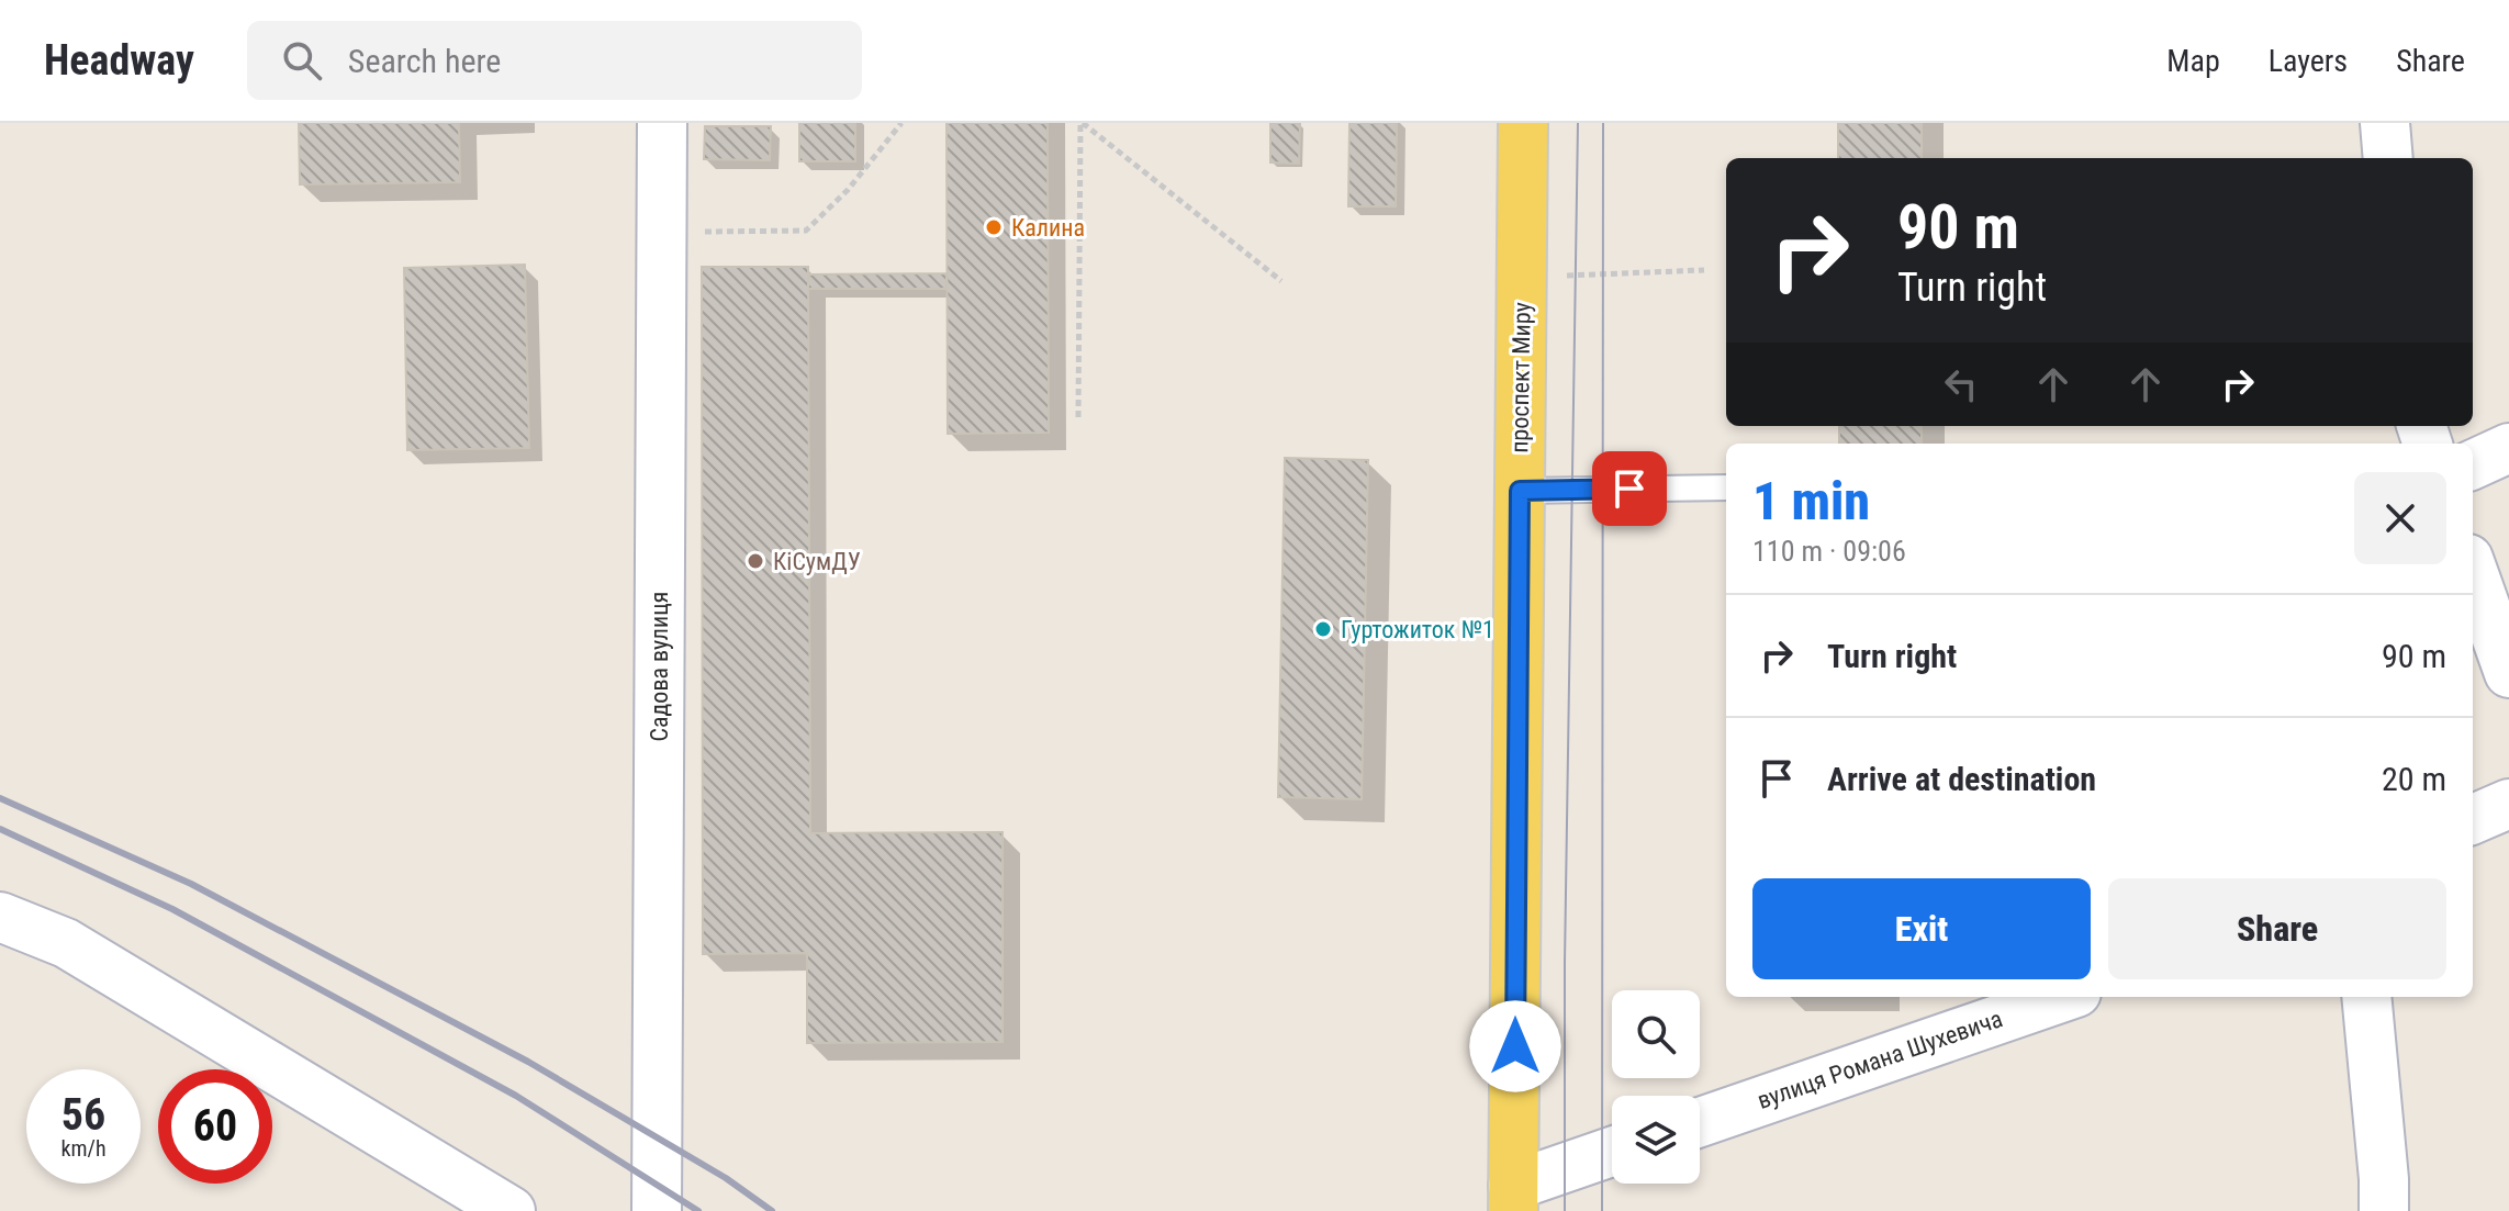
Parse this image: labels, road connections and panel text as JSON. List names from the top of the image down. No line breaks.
{"streets":{"main road":["проспект Миру"],"street":["Садова вулиця","вулиця Романа Шухевича"]},"places":["Калина","КіСумДУ","Гуртожиток №1"],"page":{"header":"Headway","search":"Search here","nav":["Map","Layers","Share"],"turn":["90 m","Turn right"],"heading":["1 min","110 m · 09:06"],"list":[{"name":"Turn right","value":"90 m"},{"name":"Arrive at destination","value":"20 m"}],"buttons":["Exit","Share"],"speed":"56 km/h","limit":"60"}}
